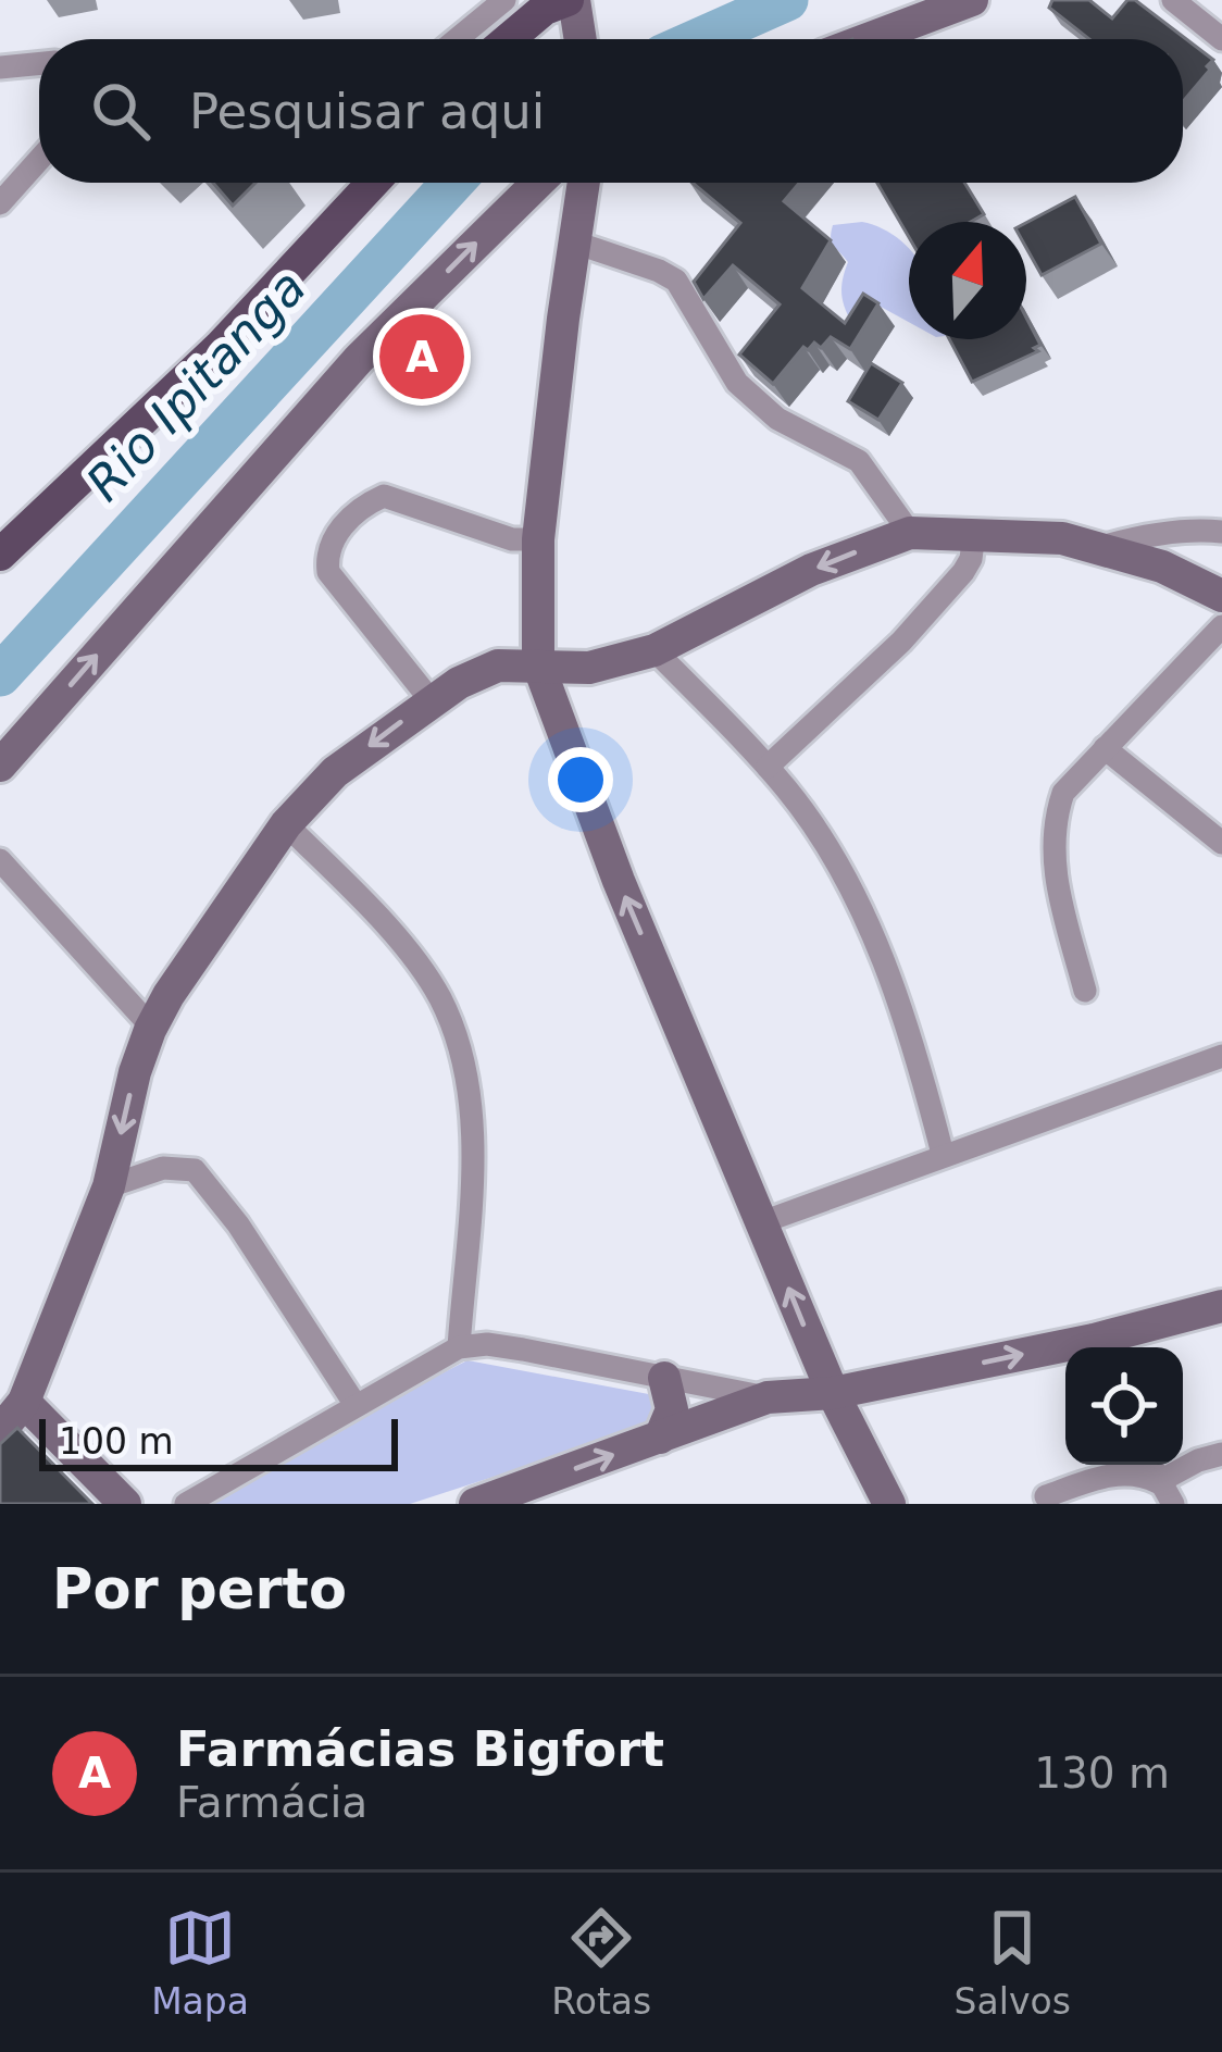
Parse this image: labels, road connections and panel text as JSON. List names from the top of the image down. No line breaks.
{"water":["Rio Ipitanga"],"scale_bar":"100 m","north":"top","page":{"search":"Pesquisar aqui","pins":"A","scale":"100 m","heading":"Por perto","list":[{"mark":"A","name":"Farmácias Bigfort","note":"Farmácia","value":"130 m"}],"nav":["Mapa","Rotas","Salvos"]}}
